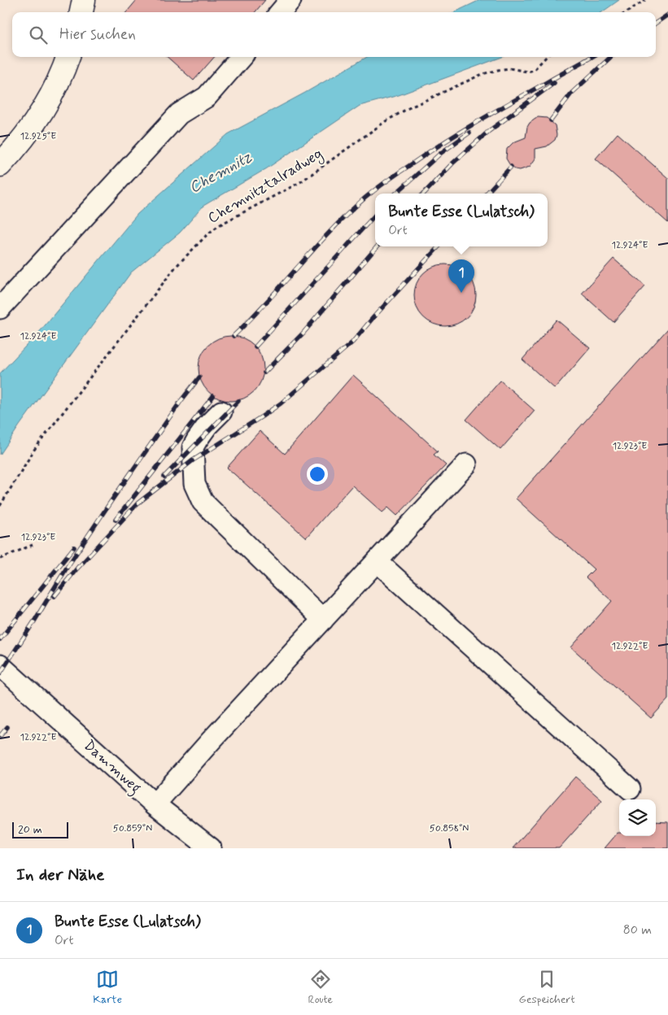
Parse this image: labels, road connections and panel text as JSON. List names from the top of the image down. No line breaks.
{"streets":{"street":["Dammweg"],"path":["Chemnitztalradweg"]},"water":["Chemnitz"],"scale_bar":"20 m","page":{"search":"Hier suchen","popup":["Bunte Esse (Lulatsch)","Ort"],"pins":"1","scale":"20 m","heading":"In der Nähe","list":[{"mark":"1","name":"Bunte Esse (Lulatsch)","note":"Ort","value":"80 m"}],"nav":["Karte","Route","Gespeichert"]},"coordinates":["12.925°E","12.924°E","12.923°E","12.922°E","50.859°N","50.858°N"]}
